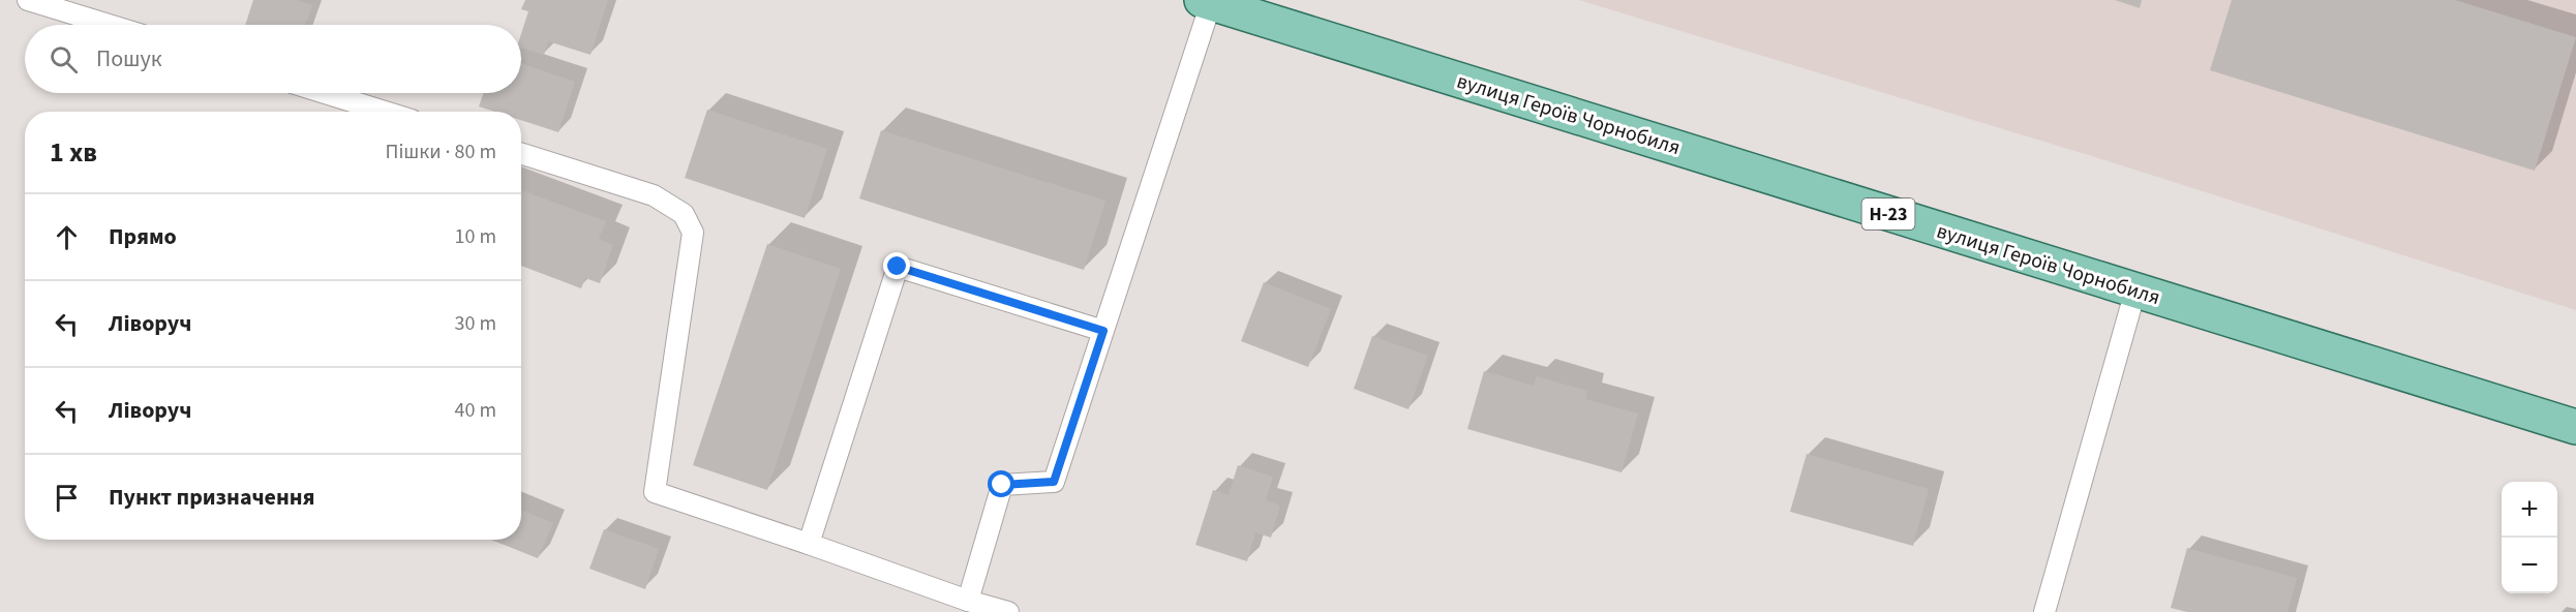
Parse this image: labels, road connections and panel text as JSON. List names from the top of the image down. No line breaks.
{"streets":{"main road":["вулиця Героїв Чорнобиля","Н-23"]},"page":{"search":"Пошук","heading":["1 хв","Пішки · 80 m"],"list":[["Прямо","10 m"],["Ліворуч","30 m"],["Ліворуч","40 m"],"Пункт призначення"],"map_buttons":["+","−"]}}
